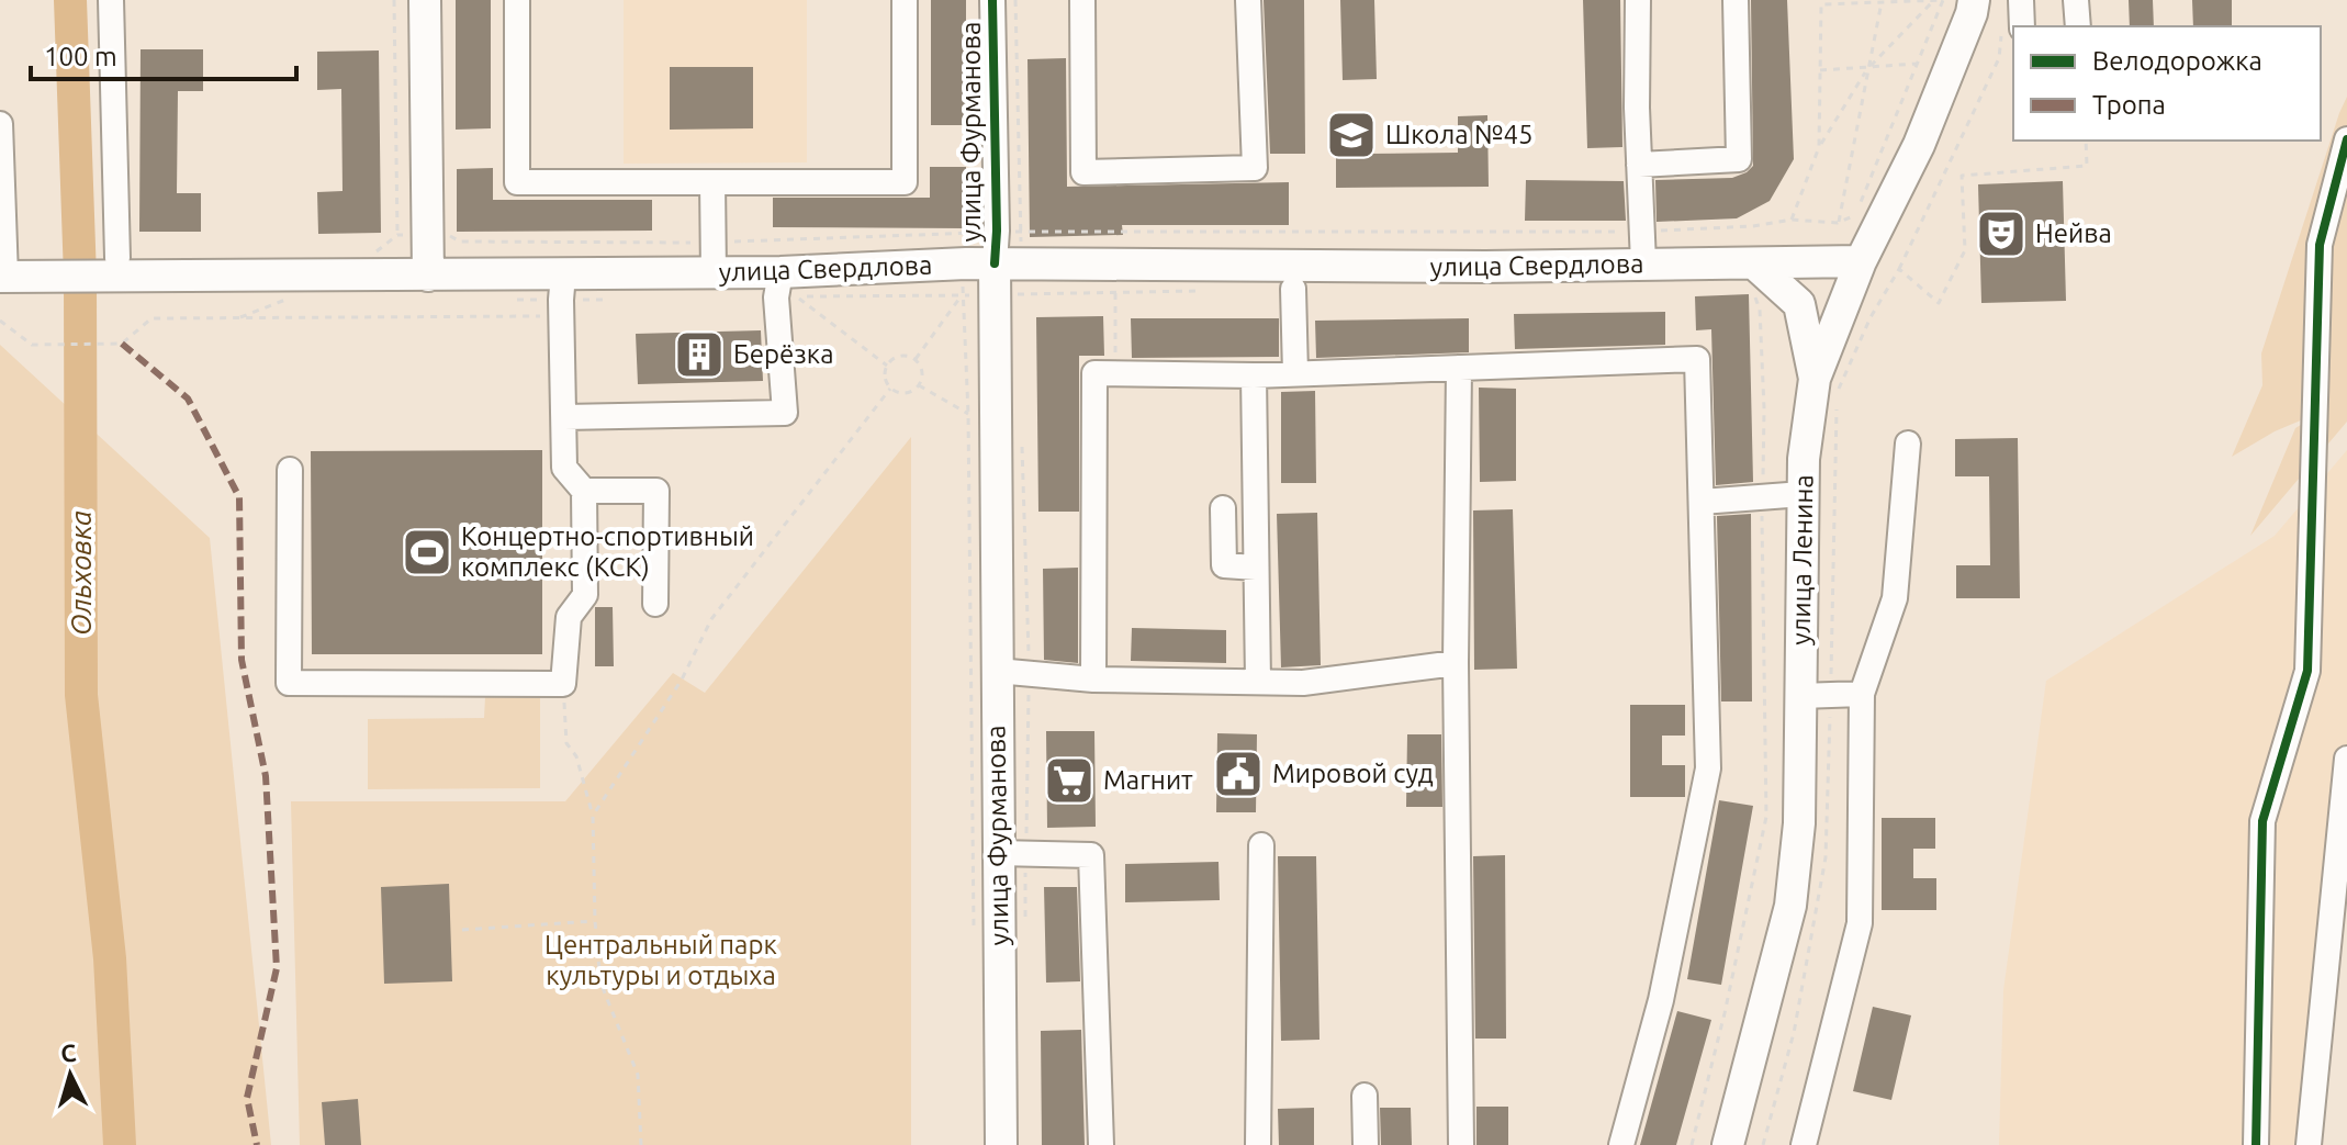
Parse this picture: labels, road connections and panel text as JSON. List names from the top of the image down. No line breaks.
{"streets":{"main road":["улица Фурманова","улица Свердлова","улица Ленина"]},"crossings":[["улица Фурманова","улица Свердлова"],["улица Свердлова","улица Ленина"]],"water":["Ольховка"],"parks":["Центральный парк культуры и отдыха"],"places":{"school or university":["Школа №45"],"theatre":["Нейва"],"building":["Берёзка"],"sports":["Концертно-спортивный комплекс (КСК)"],"public building":["Мировой суд"],"supermarket":["Магнит"]},"legend":["Велодорожка","Тропа"],"scale_bar":"100 m","north":"top"}
